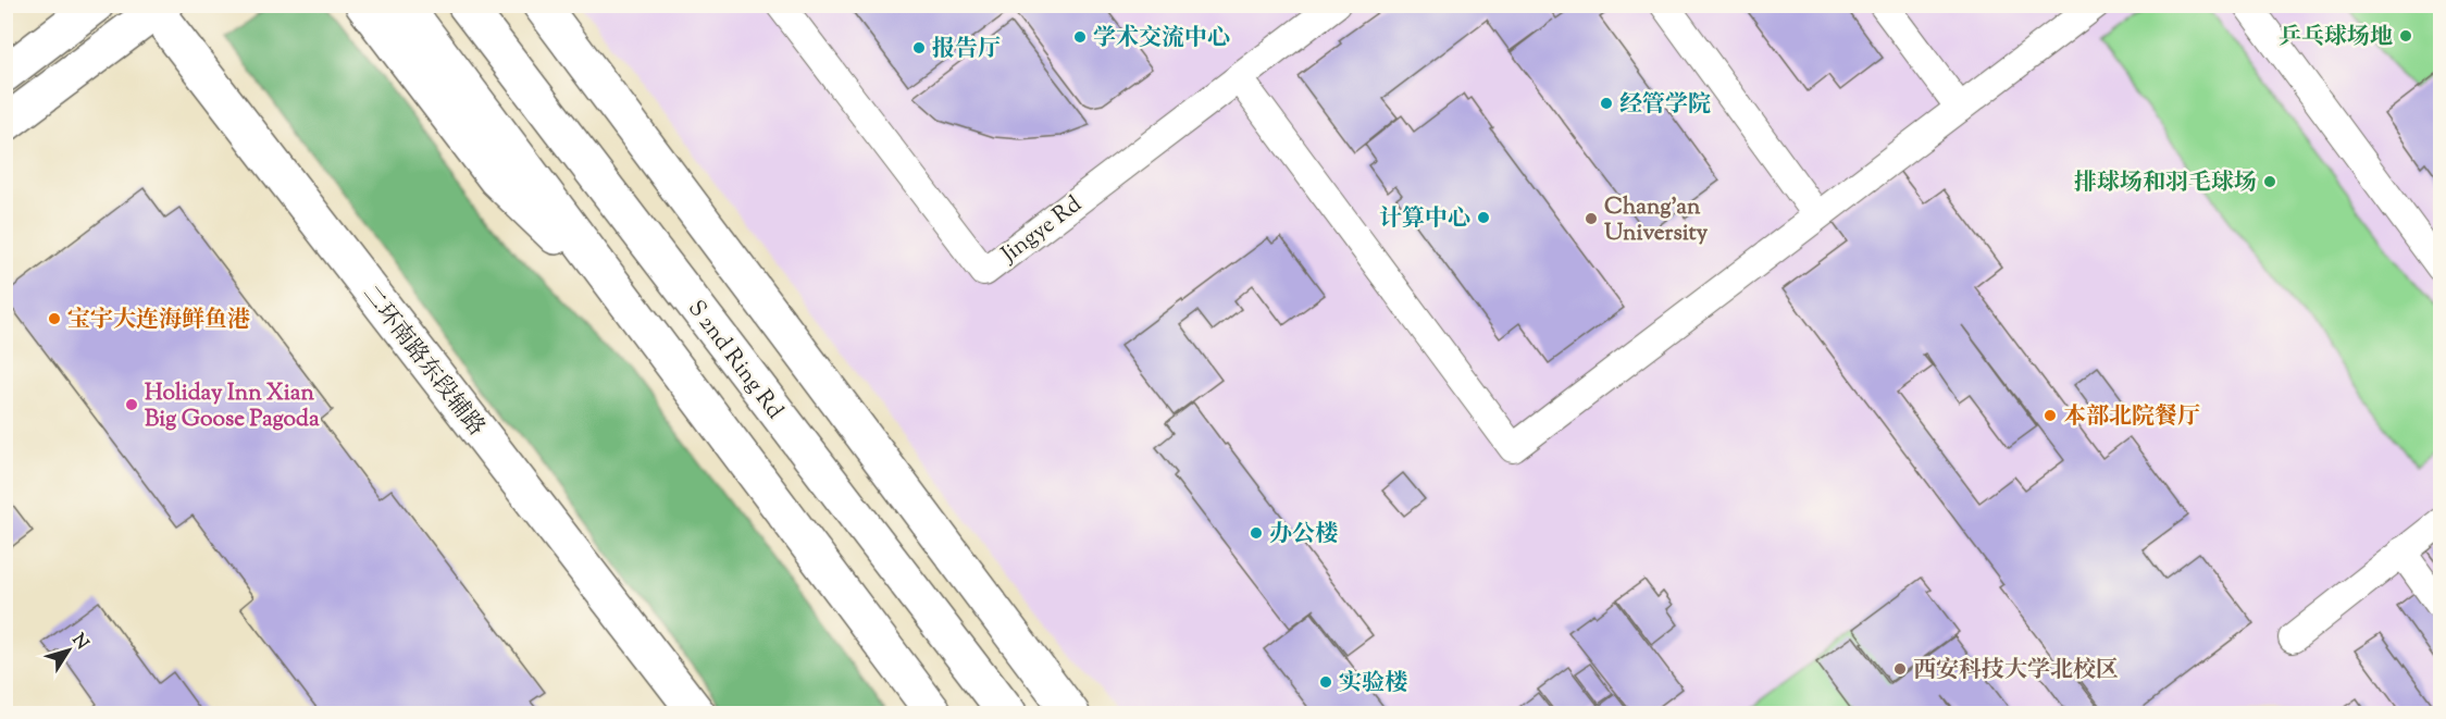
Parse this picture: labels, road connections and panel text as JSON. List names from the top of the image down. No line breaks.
{"streets":{"main road":["S 2nd Ring Rd","二环南路东段辅路"],"street":["Jingye Rd"]},"places":["乒乓球场地","学术交流中心","报告厅","经管学院","排球场和羽毛球场","计算中心","Chang'an University","宝宇大连海鲜鱼港","Holiday Inn Xian Big Goose Pagoda","本部北院餐厅","办公楼","西安科技大学北校区","实验楼"],"north":"top right"}
